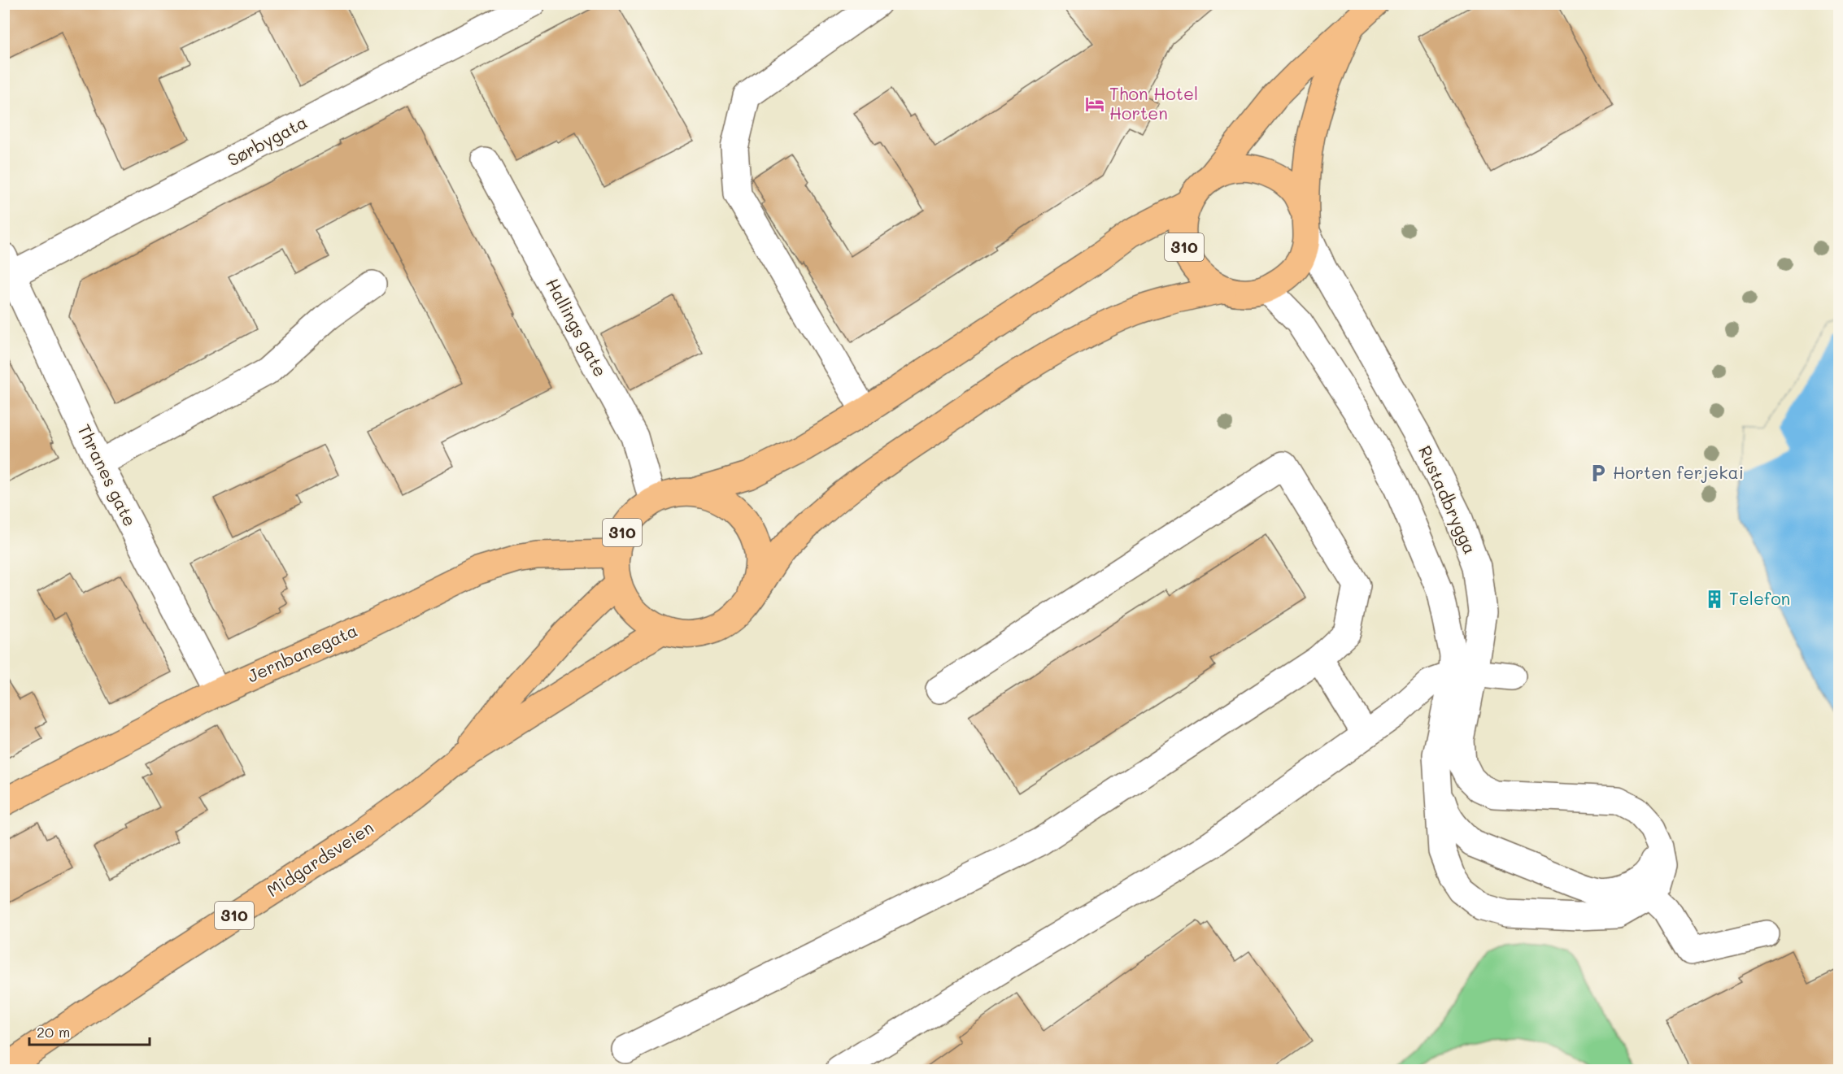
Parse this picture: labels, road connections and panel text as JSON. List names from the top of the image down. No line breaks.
{"streets":{"main road":["310","Jernbanegata","Midgardsveien"],"street":["Sørbygata","Hallings gate","Thranes gate","Rustadbrygga"]},"crossings":[["Sørbygata","Thranes gate"],["310","Hallings gate"],["310","Rustadbrygga"],["310","Jernbanegata"],["310","Midgardsveien"],["Hallings gate","Jernbanegata"],["Hallings gate","Midgardsveien"],["Thranes gate","Jernbanegata"],["Jernbanegata","Midgardsveien"]],"places":{"hotel":["Thon Hotel Horten"],"parking":["Horten ferjekai"],"building":["Telefon"]},"scale_bar":"20 m"}
